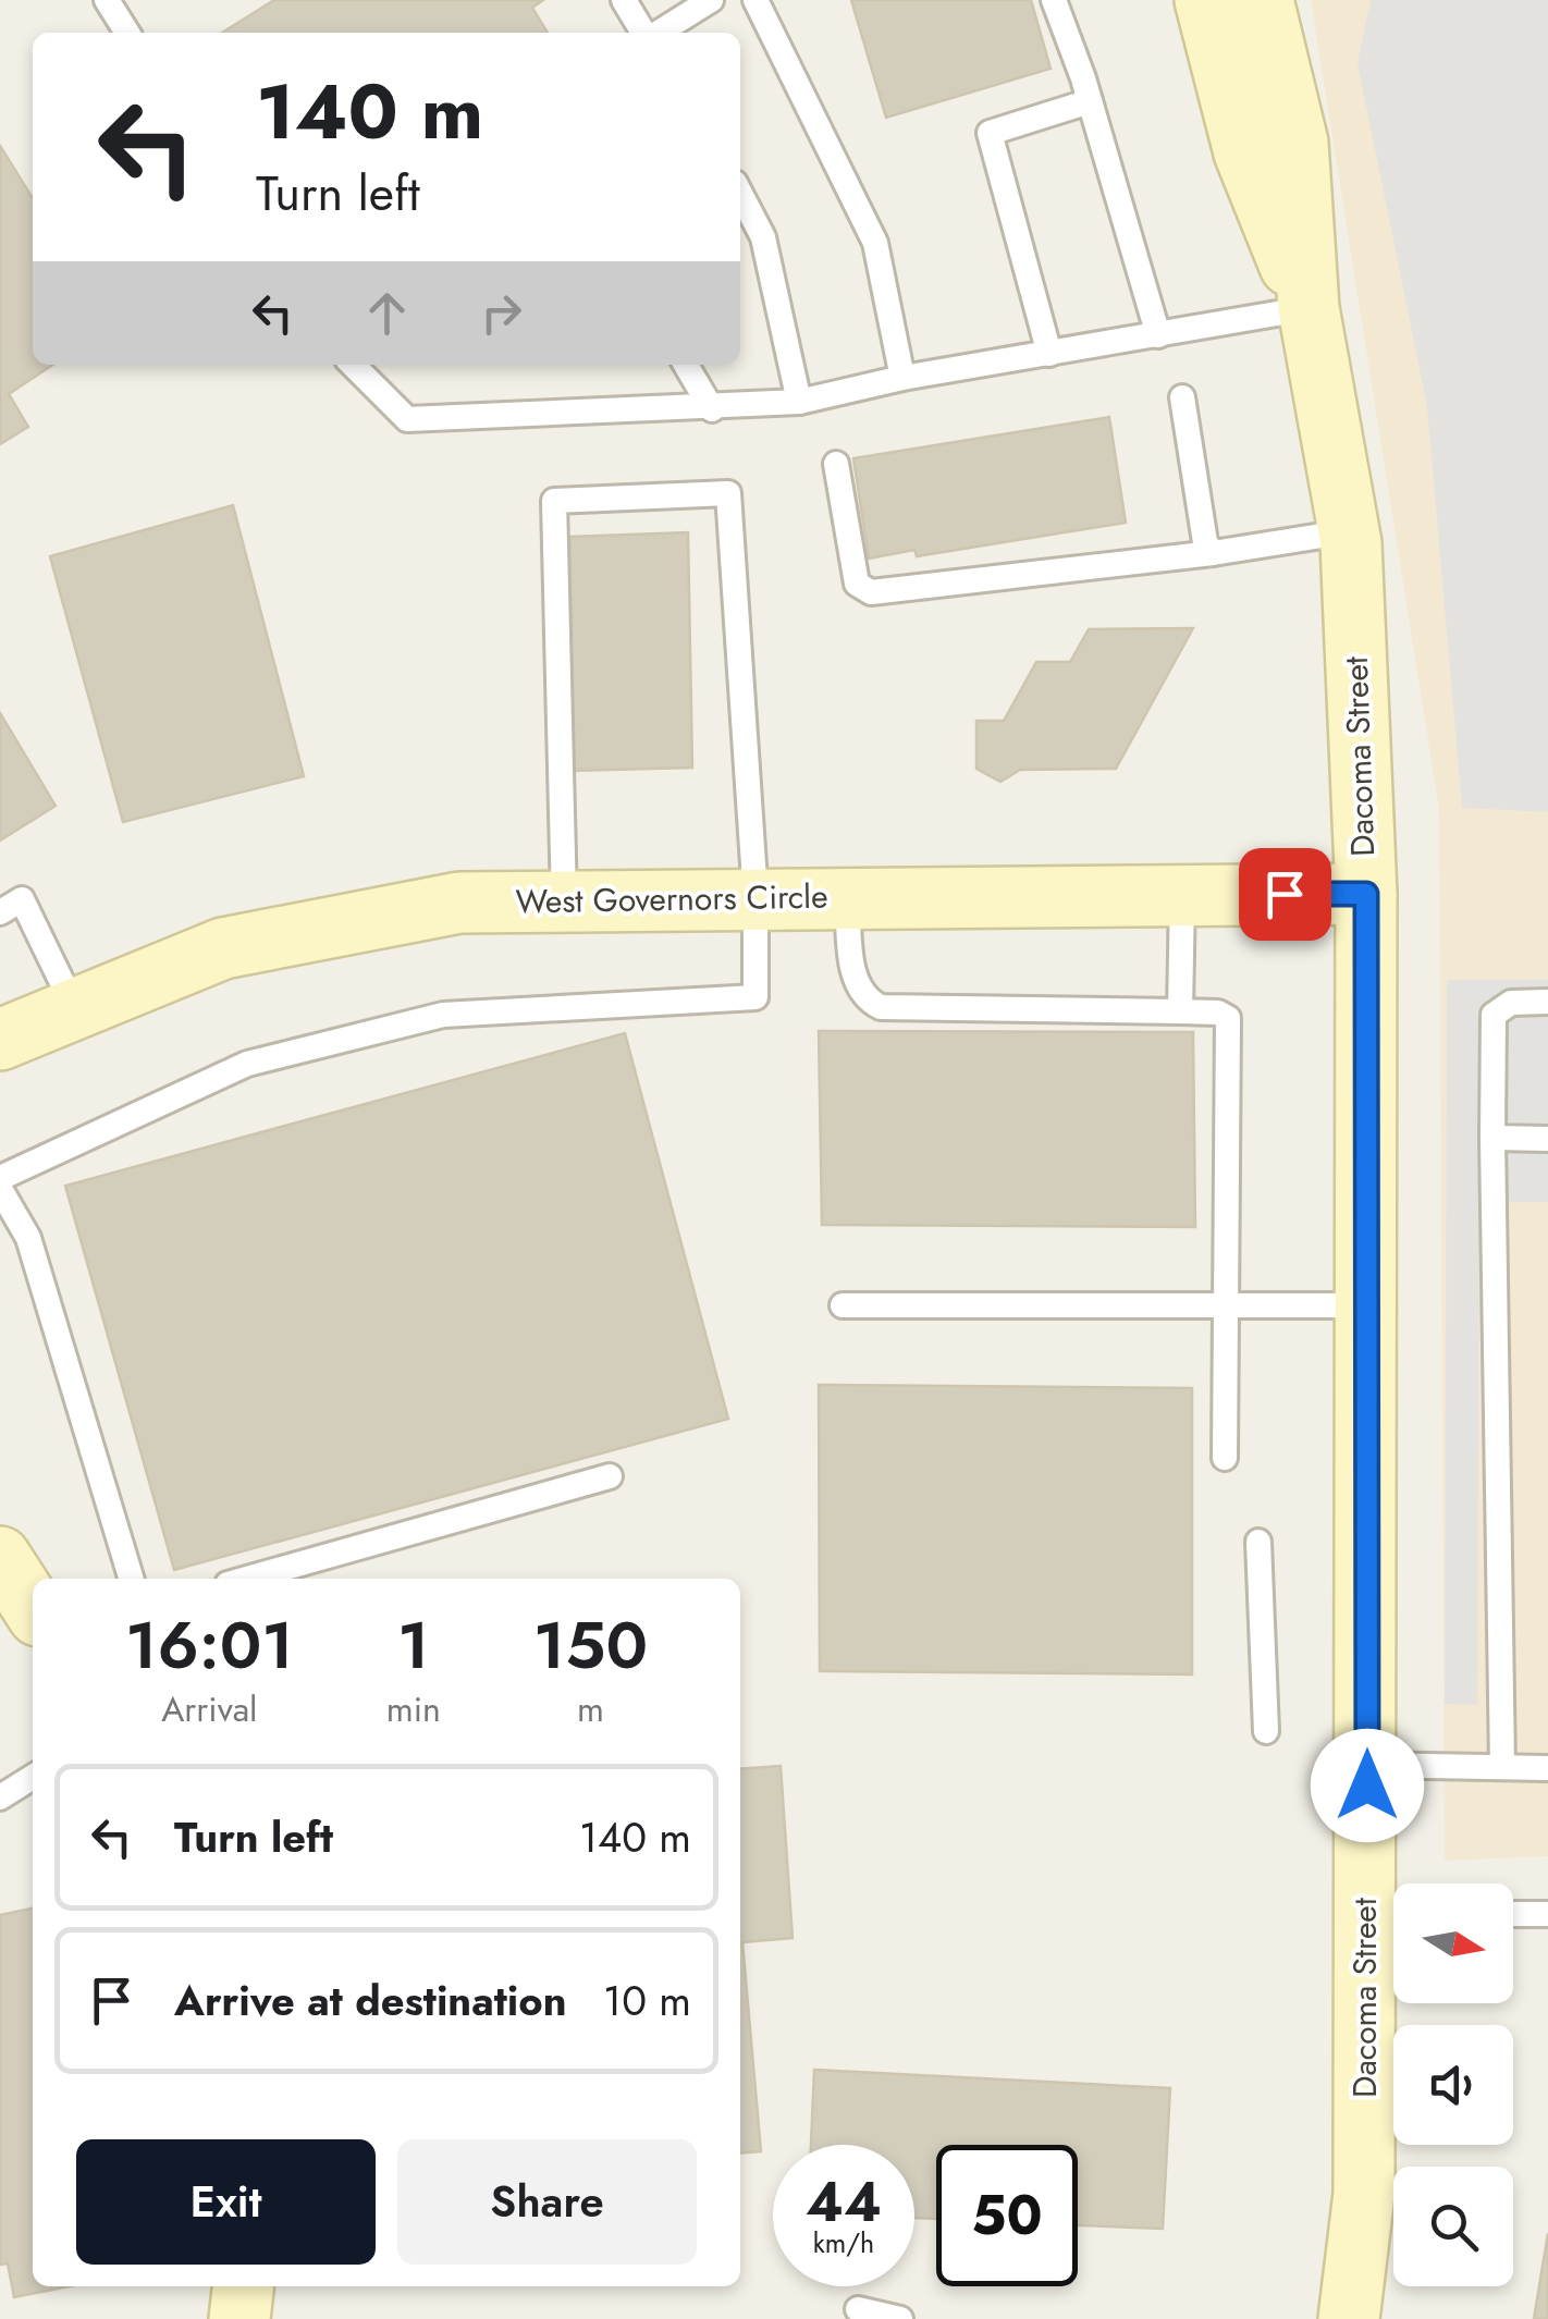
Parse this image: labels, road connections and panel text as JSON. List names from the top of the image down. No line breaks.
{"streets":{"main road":["Dacoma Street","West Governors Circle"]},"crossings":[["Dacoma Street","West Governors Circle"]],"north":"right","page":{"turn":["140 m","Turn left"],"eta":["16:01","Arrival","1","min","150","m"],"list":[{"name":"Turn left","value":"140 m"},{"name":"Arrive at destination","value":"10 m"}],"buttons":["Exit","Share"],"speed":"44 km/h","limit":"50"}}
